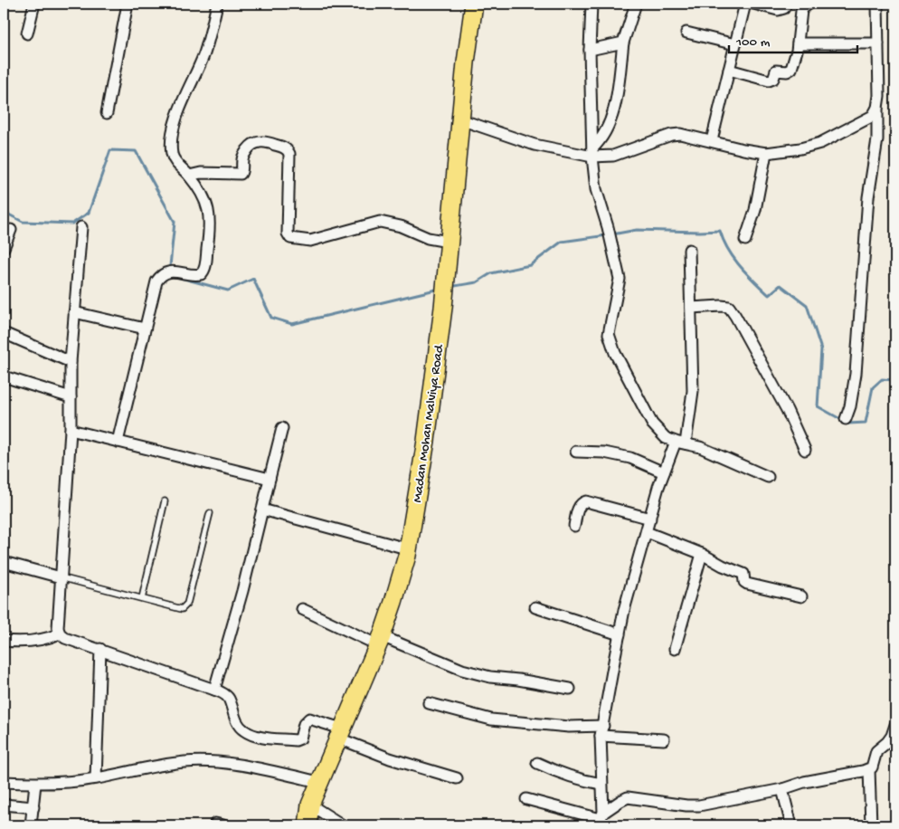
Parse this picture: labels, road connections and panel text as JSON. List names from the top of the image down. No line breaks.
{"streets":{"highway":["Madan Mohan Malviya Road"]},"scale_bar":"100 m"}
